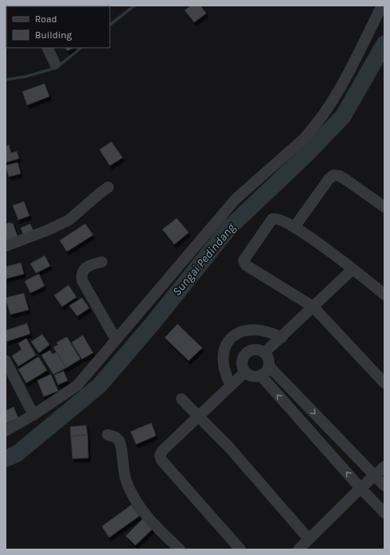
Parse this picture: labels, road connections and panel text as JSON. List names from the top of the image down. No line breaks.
{"water":["Sungai Pedindang"],"legend":["Road","Building"]}
